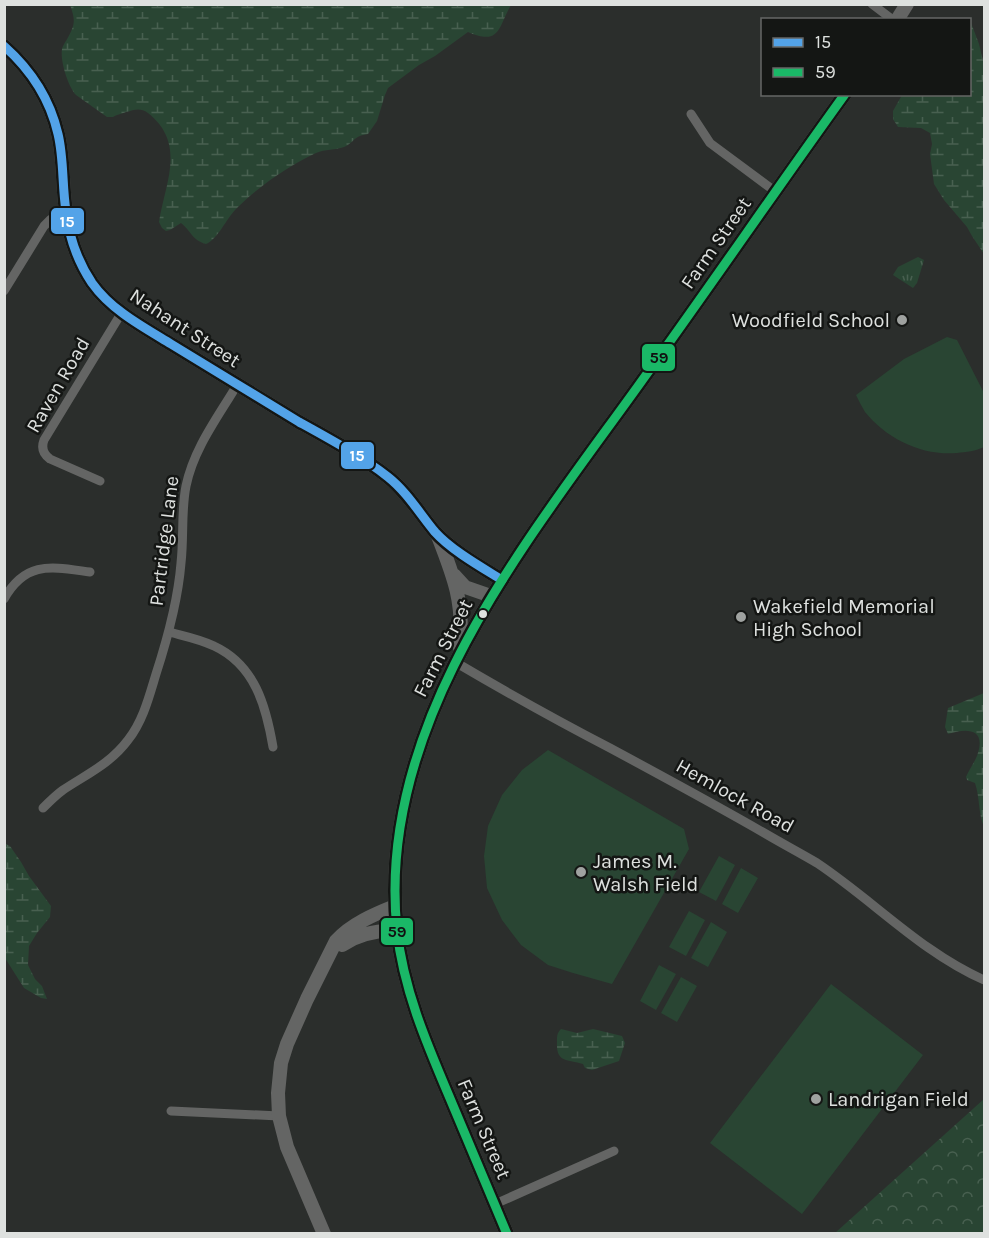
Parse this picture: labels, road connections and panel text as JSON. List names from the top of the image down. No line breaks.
{"streets":{"main road":["Farm Street","Nahant Street"],"street":["Raven Road","Partridge Lane","Hemlock Road"]},"crossings":[["Farm Street","Nahant Street"],["Farm Street","Hemlock Road"],["Nahant Street","Raven Road"],["Nahant Street","Partridge Lane"],["Nahant Street","Hemlock Road"]],"places":["Woodfield School","Wakefield Memorial High School","James M. Walsh Field","Landrigan Field"],"lines":["transit line 15","transit line 59"],"legend":["15","59"]}
